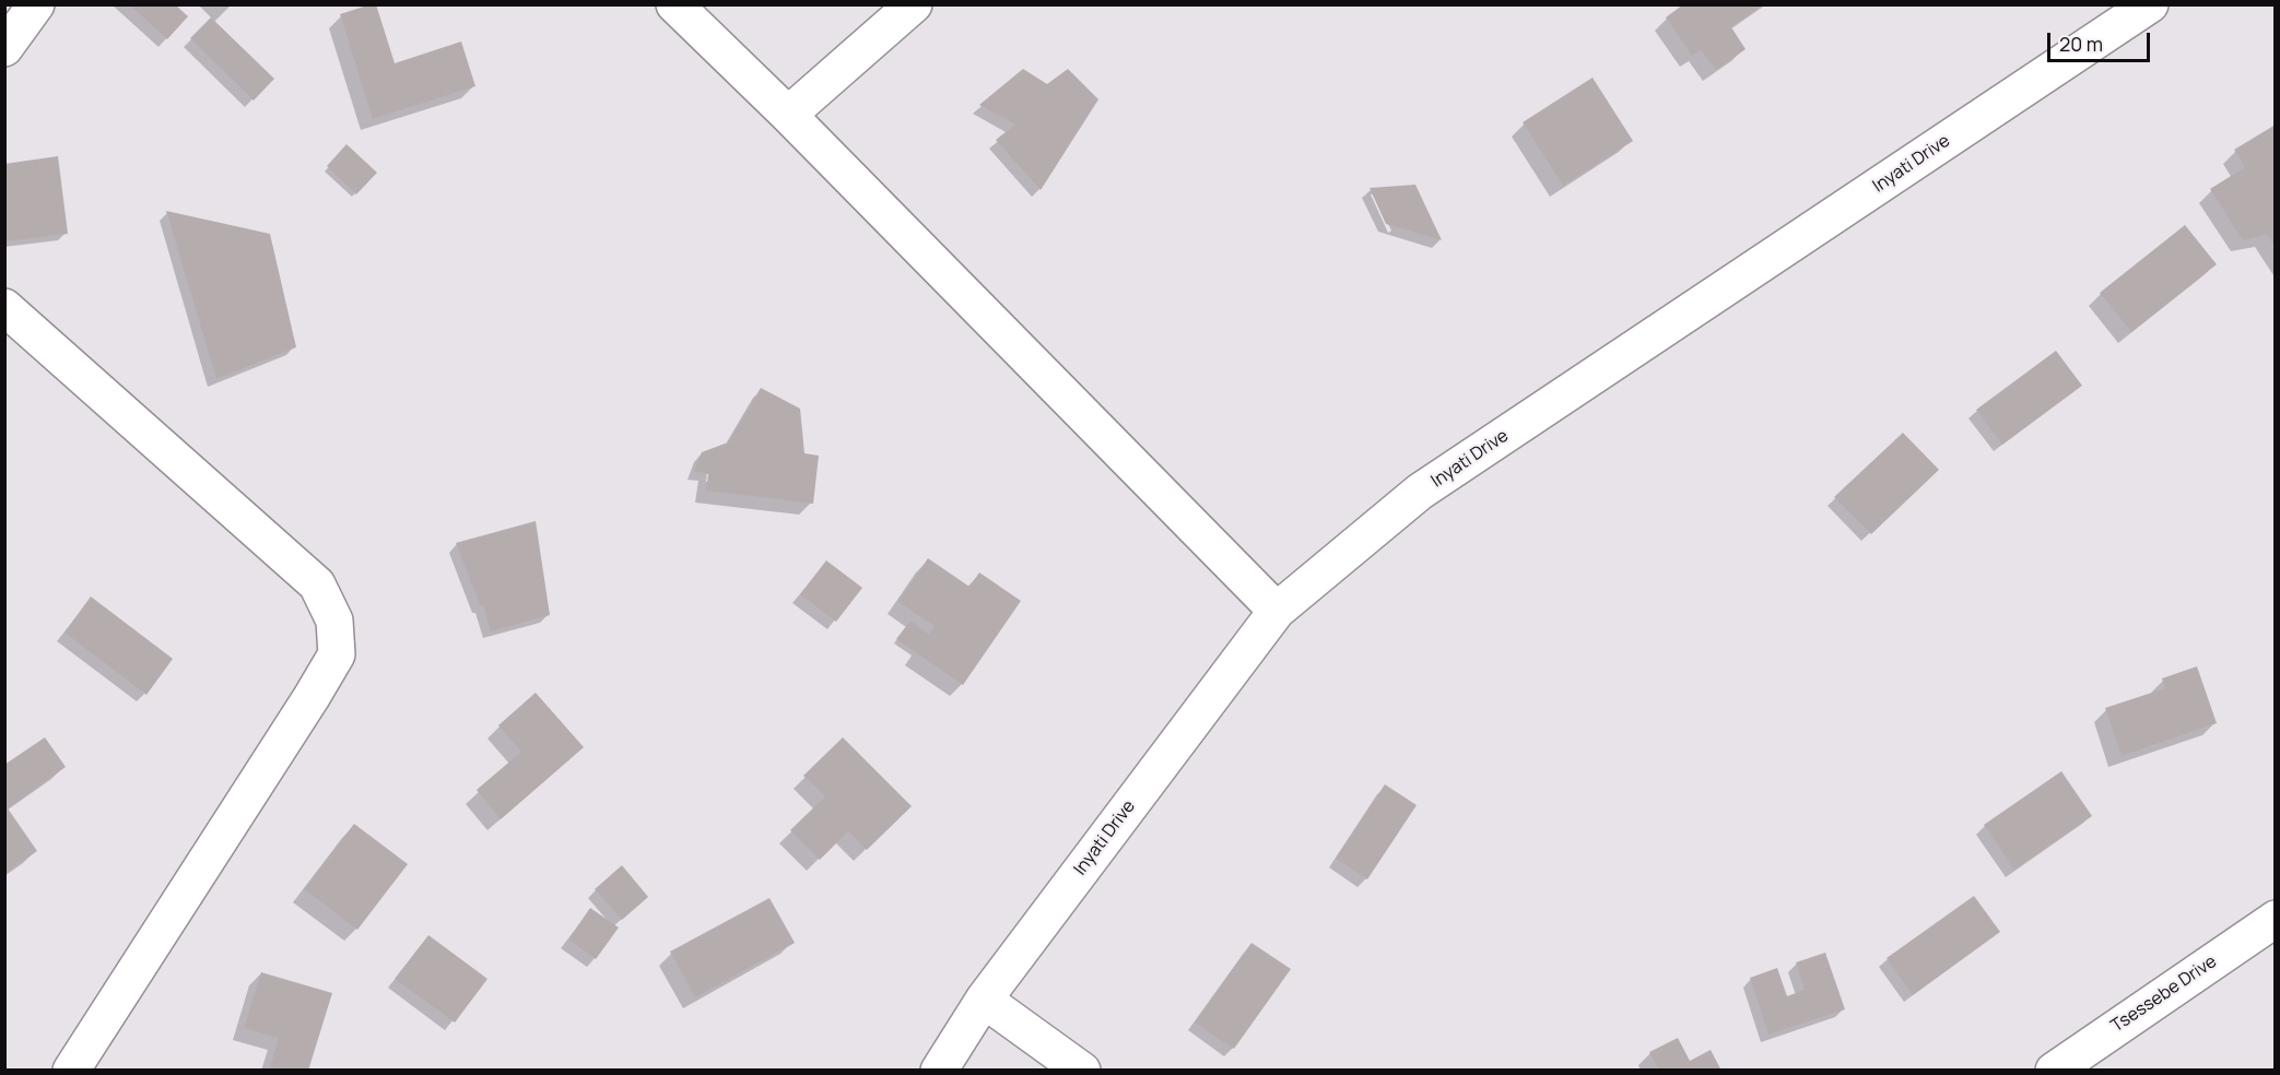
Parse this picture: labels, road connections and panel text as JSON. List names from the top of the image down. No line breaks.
{"streets":{"street":["Inyati Drive","Tsessebe Drive"]},"scale_bar":"20 m"}
